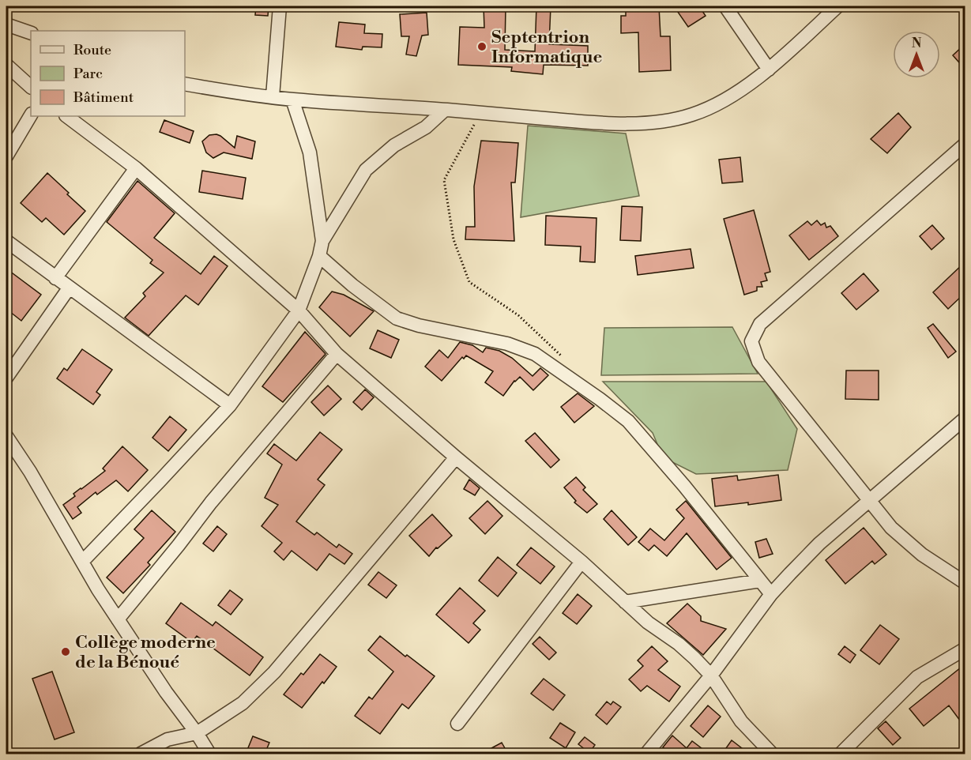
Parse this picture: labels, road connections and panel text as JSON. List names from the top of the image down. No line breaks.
{"places":["Septentrion Informatique","Collège moderne de la Bénoué"],"legend":["Route","Parc","Bâtiment"],"north":"top"}
